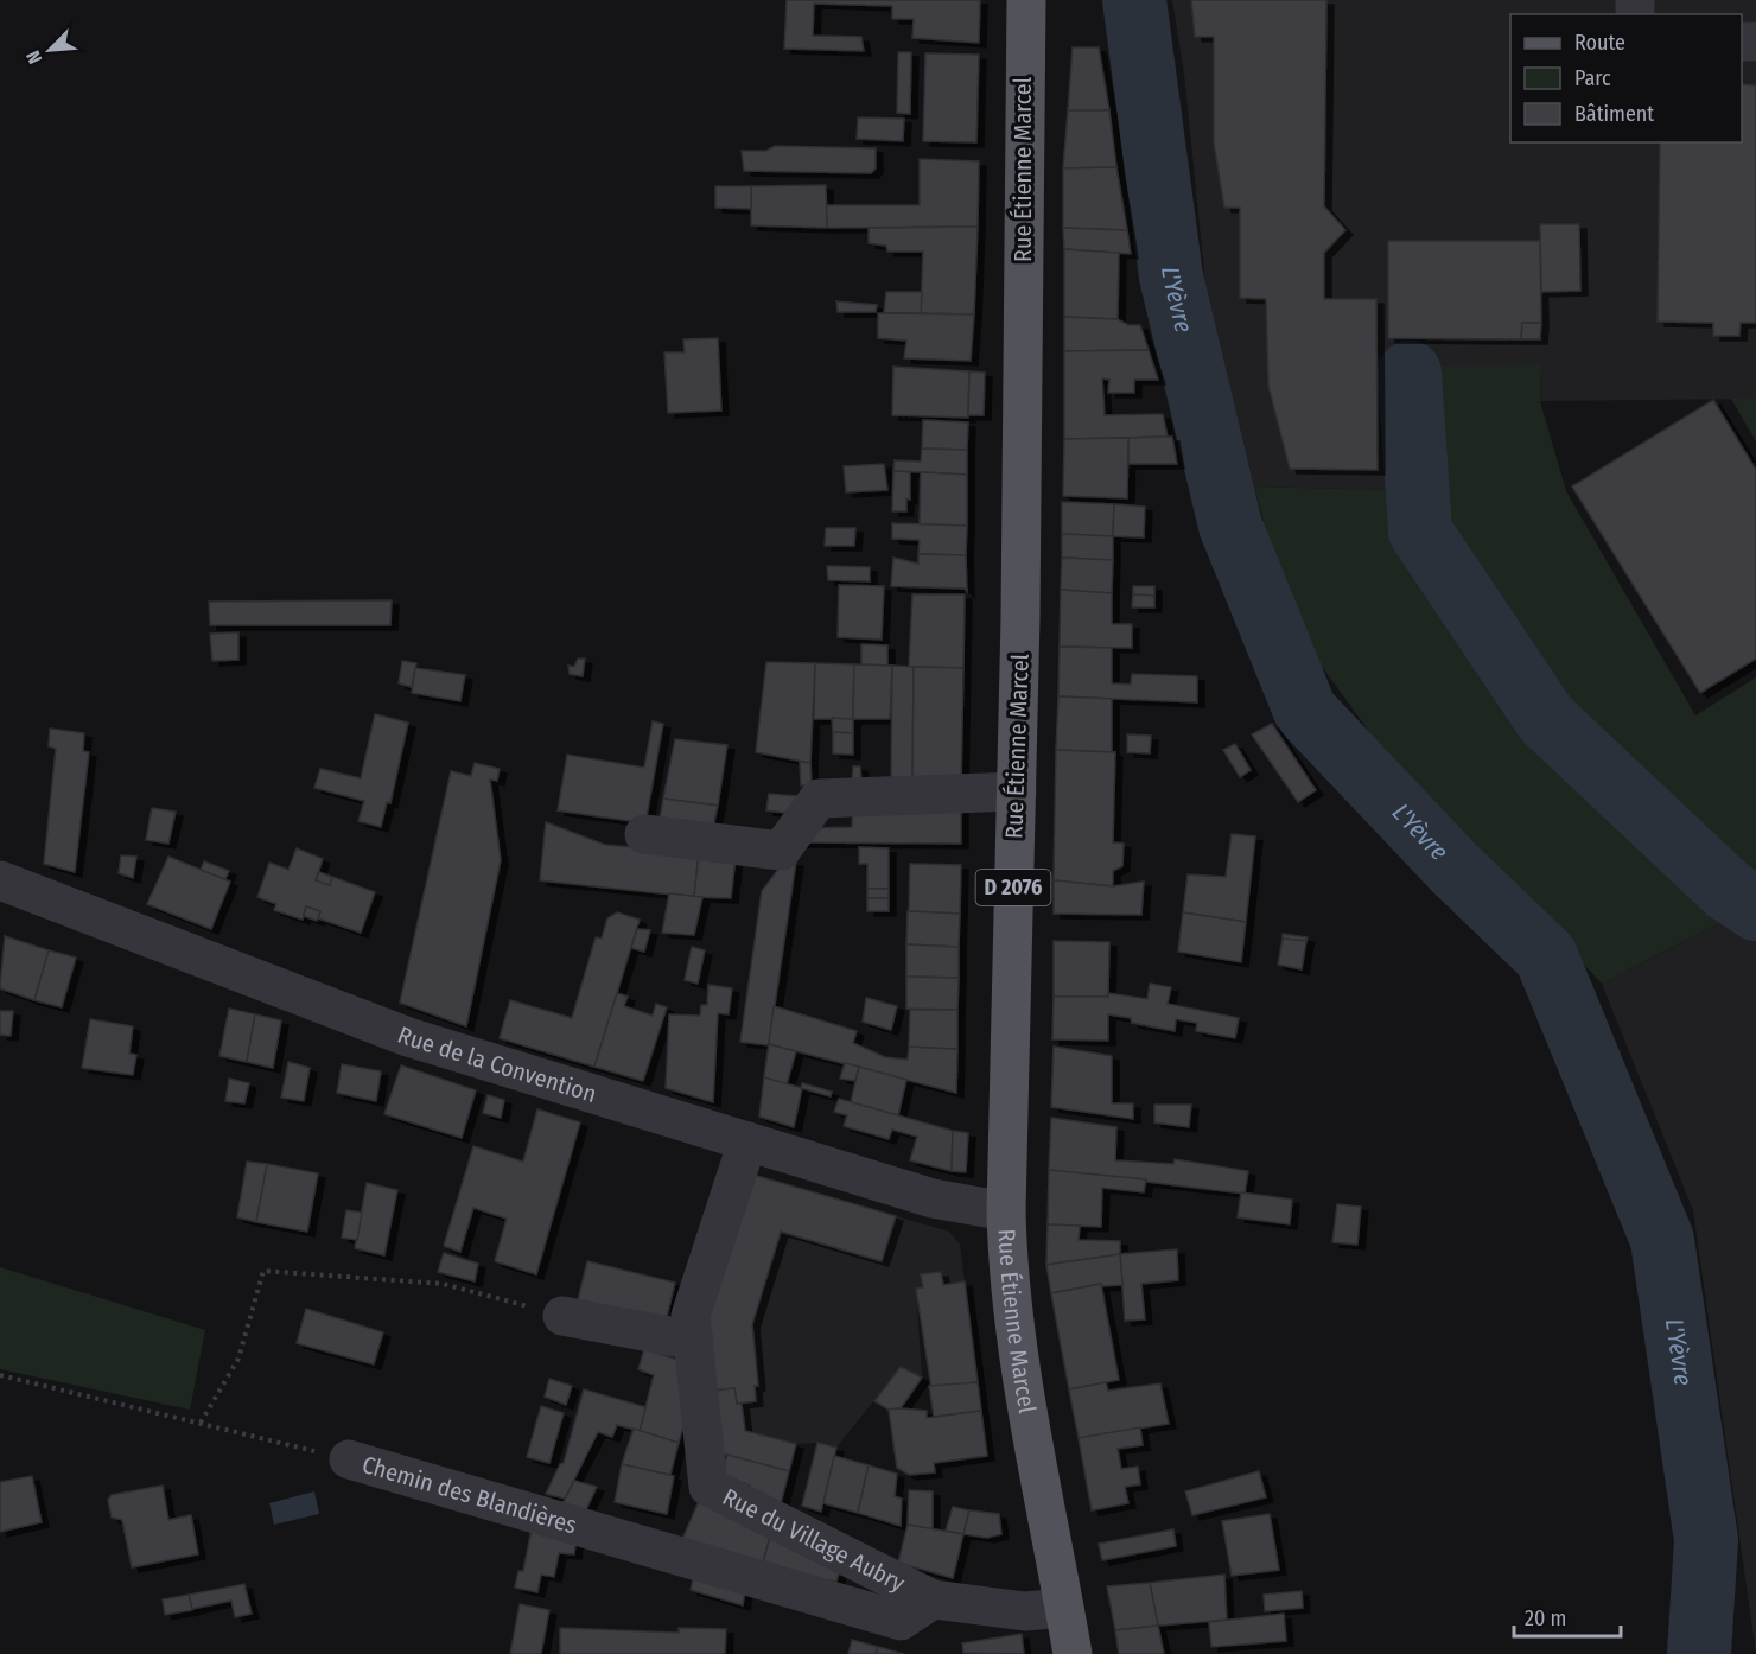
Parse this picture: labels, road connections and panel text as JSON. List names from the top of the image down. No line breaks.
{"streets":{"main road":["Rue Étienne Marcel","D 2076"],"street":["Rue de la Convention","Chemin des Blandières","Rue du Village Aubry"]},"crossings":[["Rue Étienne Marcel","Rue de la Convention"],["Rue Étienne Marcel","Rue du Village Aubry"],["Rue de la Convention","Rue du Village Aubry"],["Chemin des Blandières","Rue du Village Aubry"]],"water":["L'Yèvre"],"legend":["Route","Parc","Bâtiment"],"scale_bar":"20 m","north":"bottom left"}
